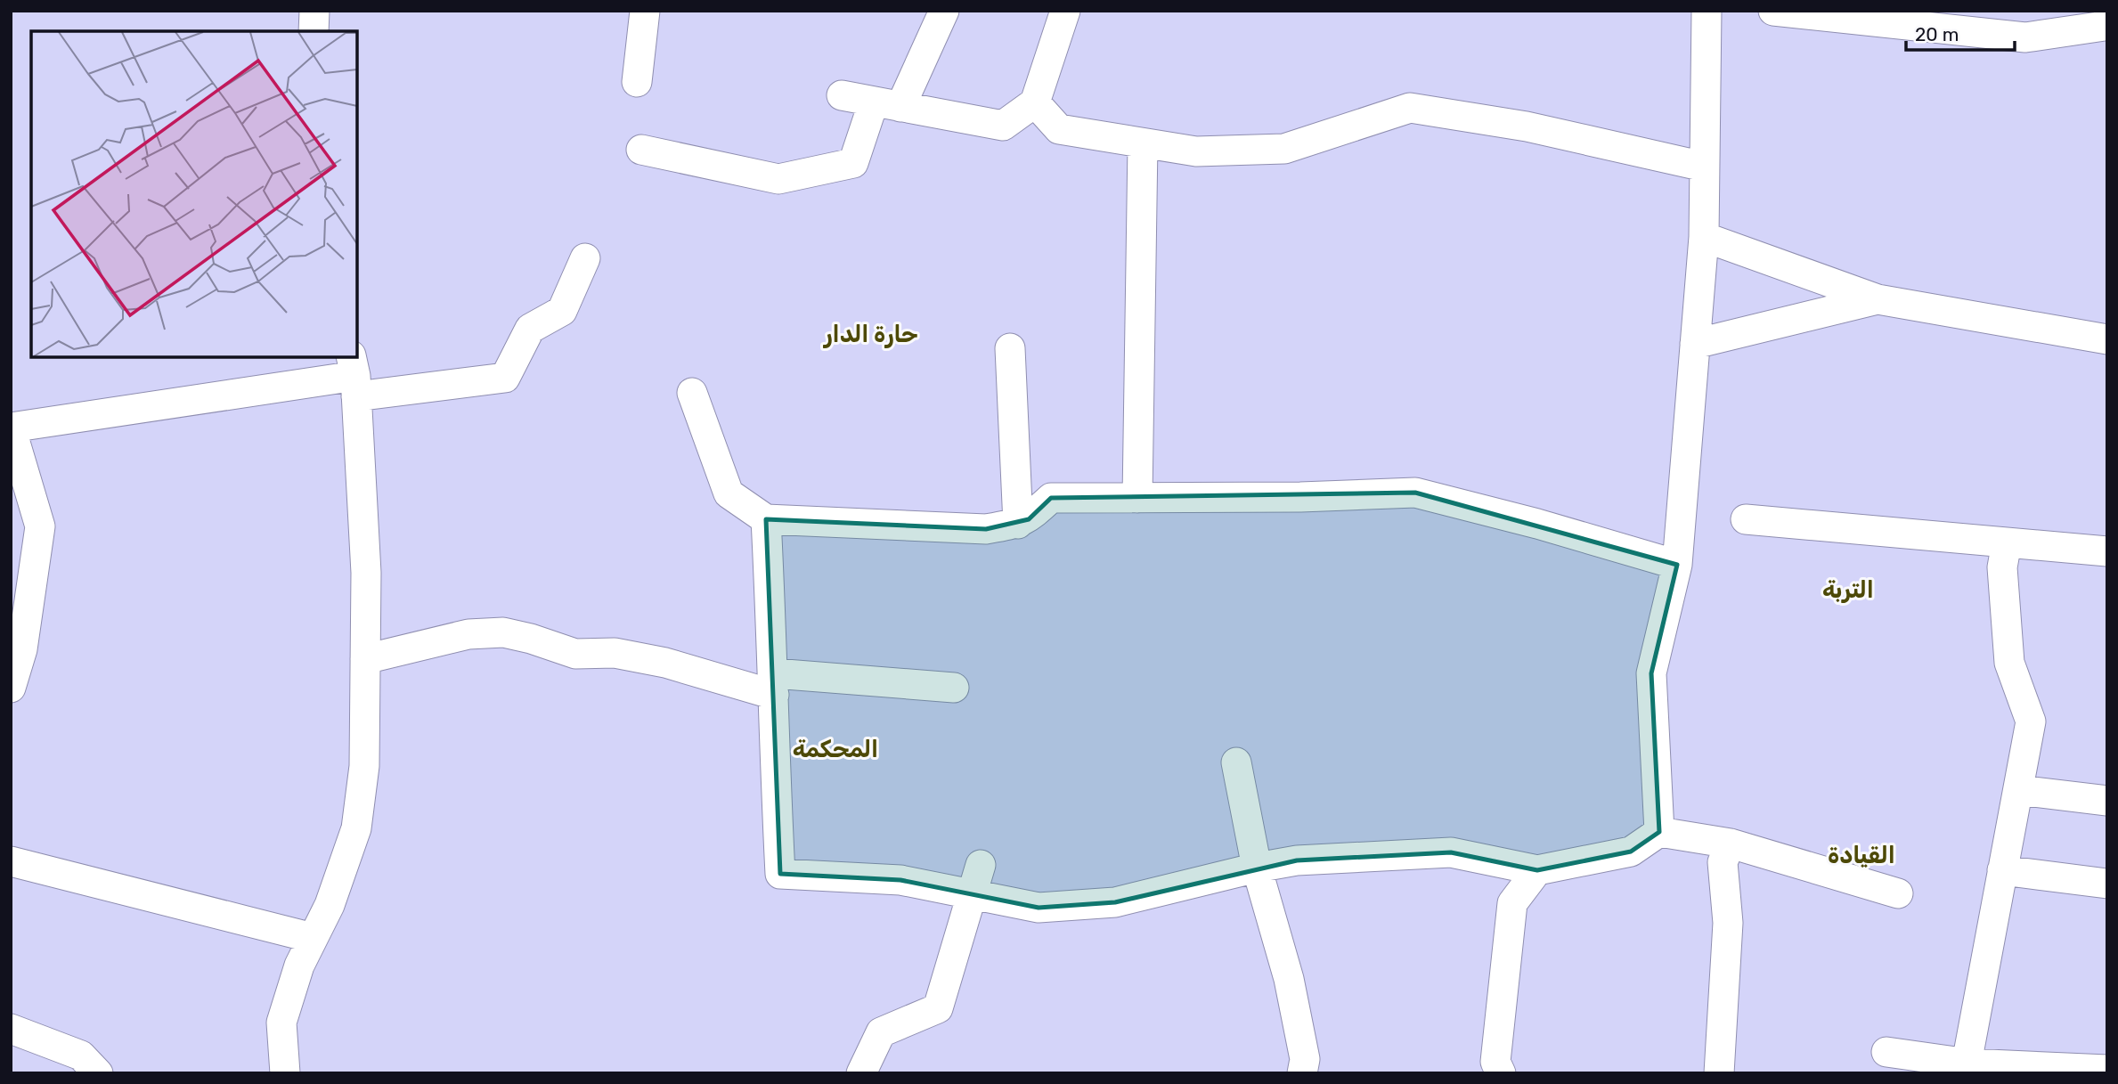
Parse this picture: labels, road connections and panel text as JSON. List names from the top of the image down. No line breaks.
{"districts":["حارة الدار","التربة","المحكمة","القيادة"],"scale_bar":"20 m"}
